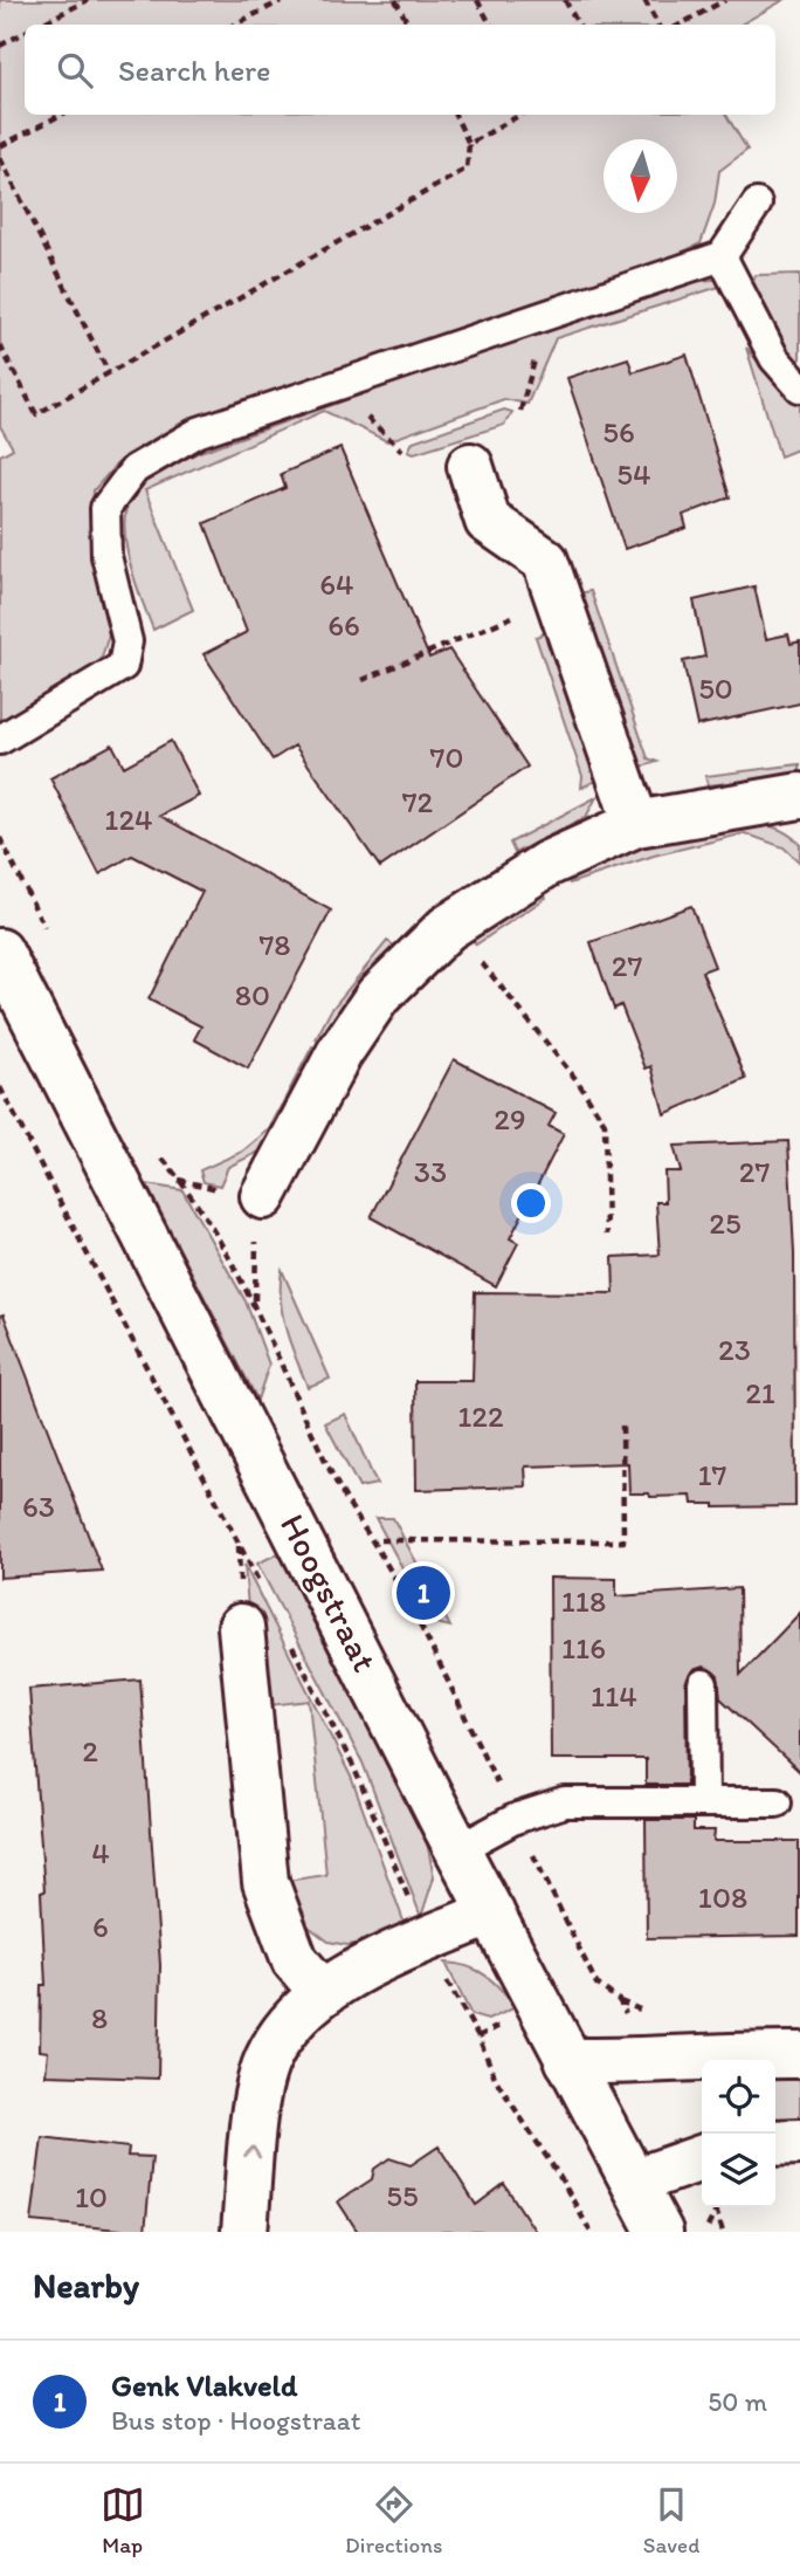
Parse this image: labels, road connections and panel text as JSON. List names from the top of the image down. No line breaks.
{"streets":{"street":["Hoogstraat"]},"house_numbers":["56","54","64","66","50","70","72","124","78","27","80","29","33","27","25","23","21","122","17","63","118","116","114","2","4","108","6","8","55","10"],"north":"bottom","page":{"search":"Search here","pins":"1","heading":"Nearby","list":[{"mark":"1","name":"Genk Vlakveld","note":"Bus stop · Hoogstraat","value":"50 m"}],"nav":["Map","Directions","Saved"]}}
